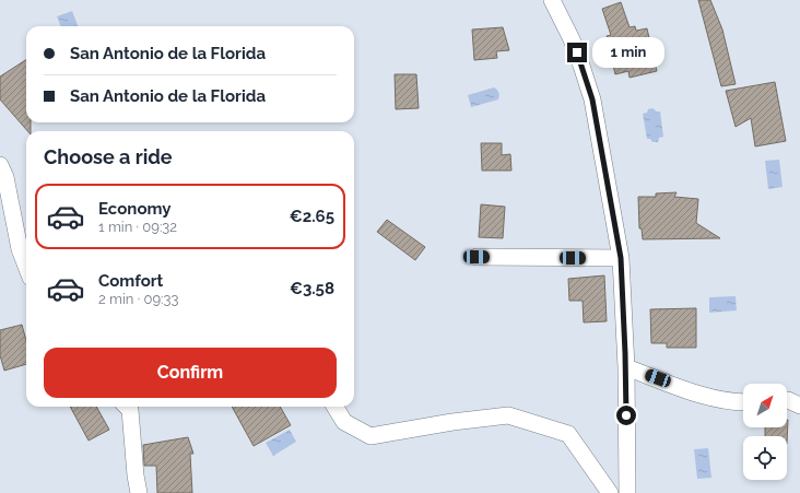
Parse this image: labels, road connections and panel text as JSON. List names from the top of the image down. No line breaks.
{"north":"top right","page":{"banner":["San Antonio de la Florida","San Antonio de la Florida"],"bubble":"1 min","heading":"Choose a ride","list":[{"name":"Economy","note":"1 min · 09:32","value":"€2.65"},{"name":"Comfort","note":"2 min · 09:33","value":"€3.58"}],"buttons":"Confirm"}}
